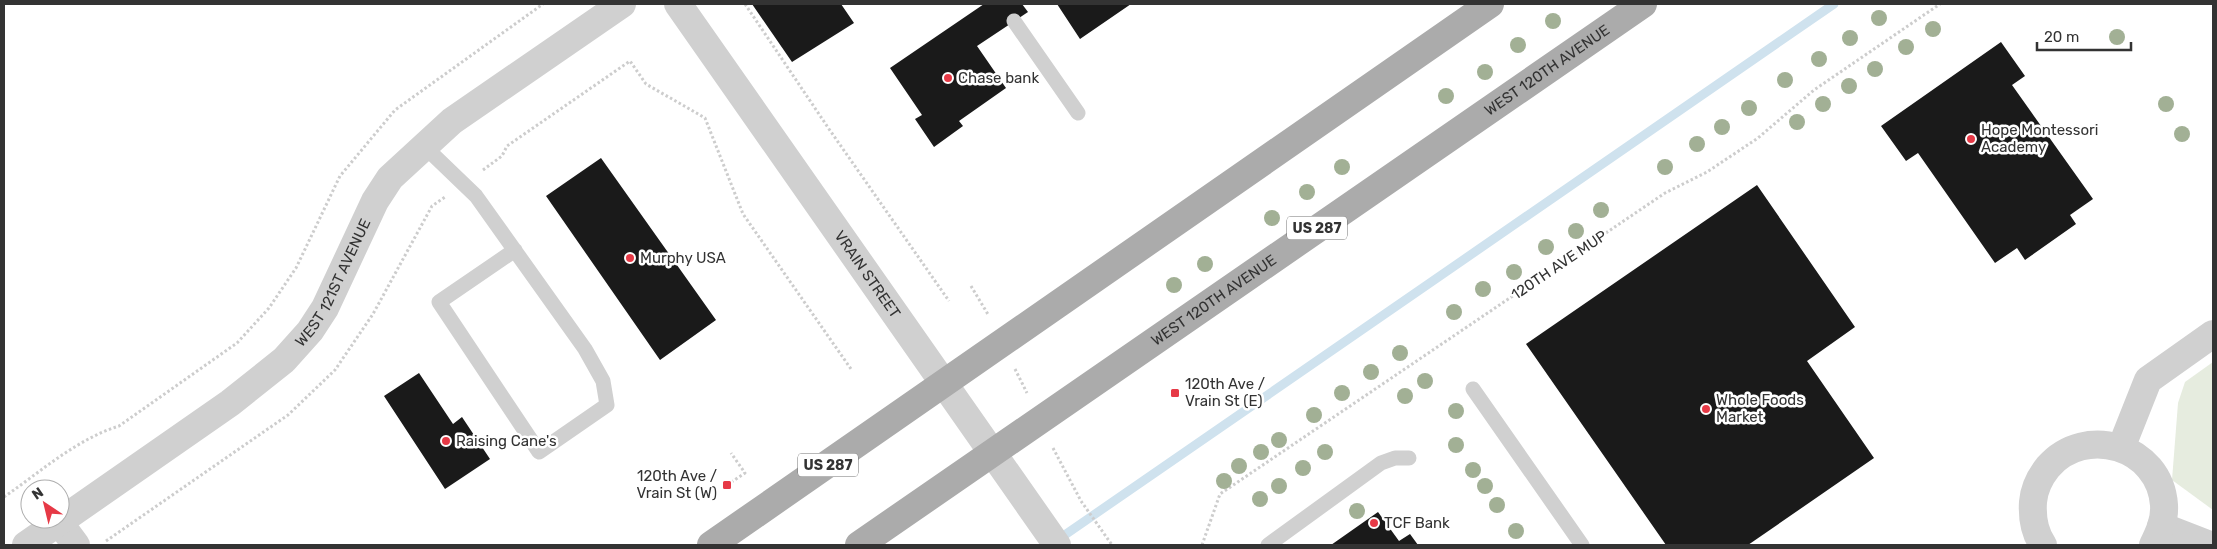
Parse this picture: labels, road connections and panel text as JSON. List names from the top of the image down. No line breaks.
{"streets":{"main road":["WEST 120TH AVENUE","US 287"],"street":["VRAIN STREET","WEST 121ST AVENUE"],"path":["120TH AVE MUP"]},"crossings":[["WEST 120TH AVENUE","VRAIN STREET"],["US 287","VRAIN STREET"]],"places":{"other":["Chase bank","Hope Montessori Academy","Murphy USA","Whole Foods Market","Raising Cane's","TCF Bank"],"transit":["120th Ave / Vrain St (E)","120th Ave / Vrain St (W)"]},"scale_bar":"20 m","north":"top left"}
